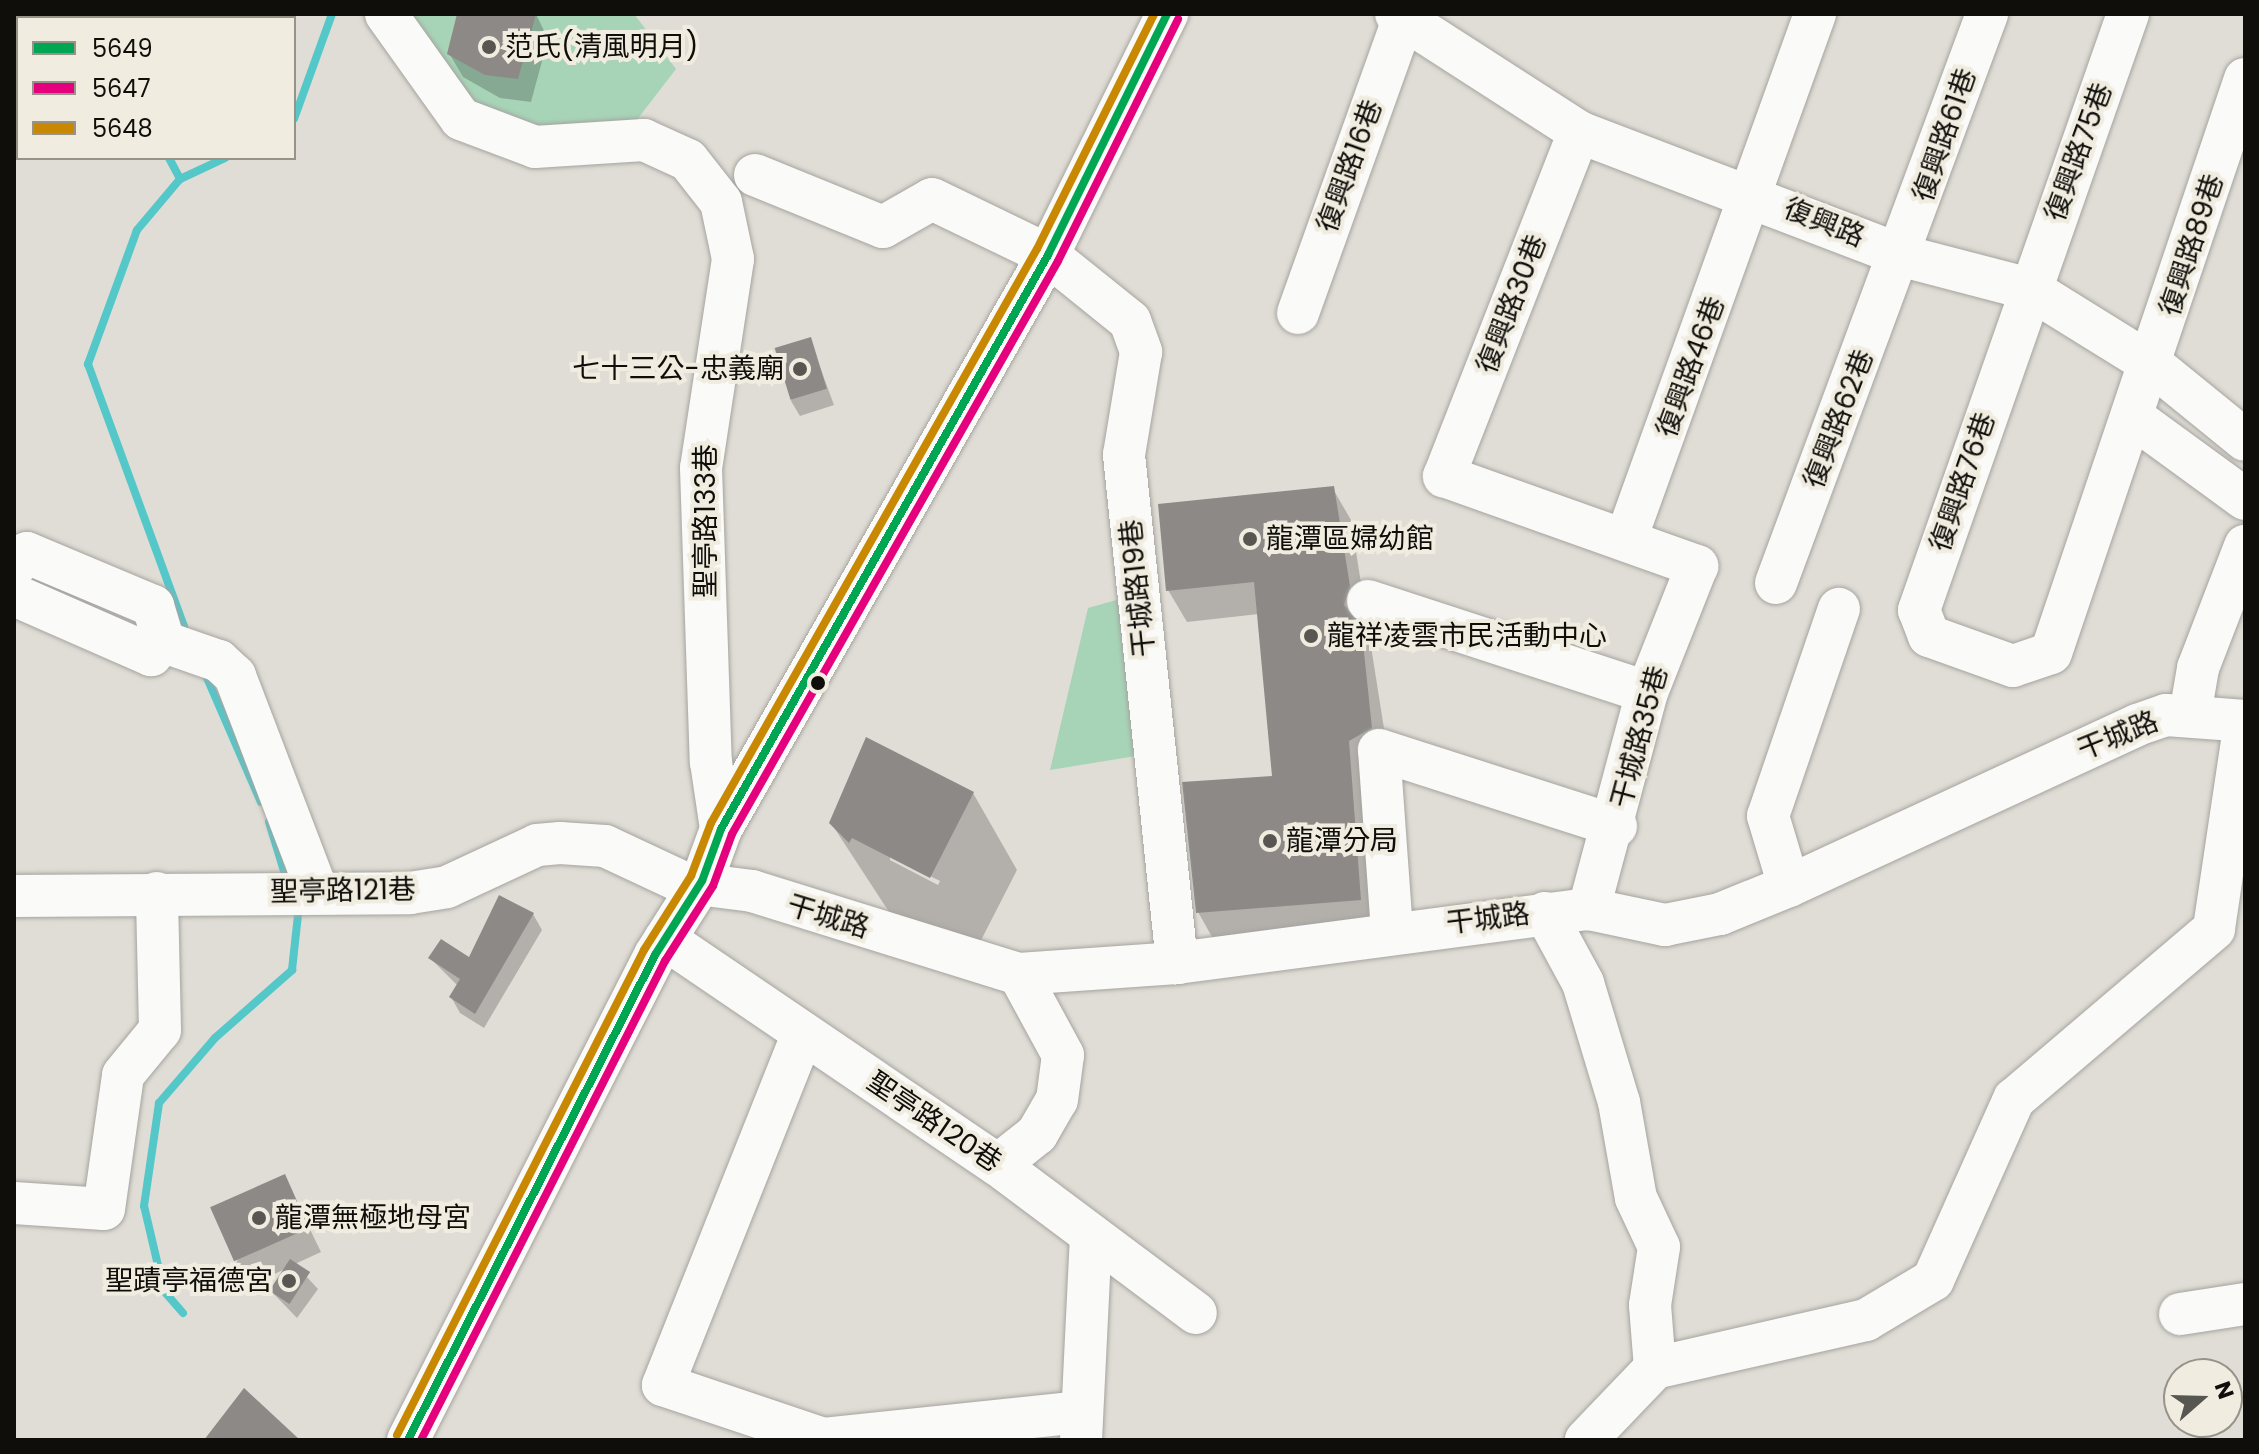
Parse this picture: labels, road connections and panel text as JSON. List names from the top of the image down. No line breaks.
{"streets":{"street":["復興路61巷","復興路75巷","復興路16巷","復興路","復興路89巷","復興路30巷","復興路46巷","復興路62巷","復興路76巷","聖亭路133巷","干城路19巷","干城路","干城路35巷","聖亭路121巷","聖亭路120巷"]},"crossings":[["復興路61巷","復興路"],["復興路61巷","復興路62巷"],["復興路75巷","復興路"],["復興路75巷","復興路76巷"],["復興路16巷","復興路"],["復興路","復興路89巷"],["復興路","復興路30巷"],["復興路","復興路46巷"],["復興路","復興路62巷"],["復興路","復興路76巷"],["復興路89巷","復興路76巷"],["復興路30巷","復興路46巷"],["復興路30巷","干城路35巷"],["復興路46巷","干城路35巷"],["干城路19巷","干城路"],["干城路","干城路35巷"],["干城路","聖亭路121巷"]],"places":["范氏(清風明月)","七十三公-忠義廟","龍潭區婦幼館","龍祥凌雲市民活動中心","龍潭分局","龍潭無極地母宮","聖蹟亭福德宮"],"lines":["transit line 5649","transit line 5648","transit line 5647"],"legend":["5649","5647","5648"],"north":"right"}
